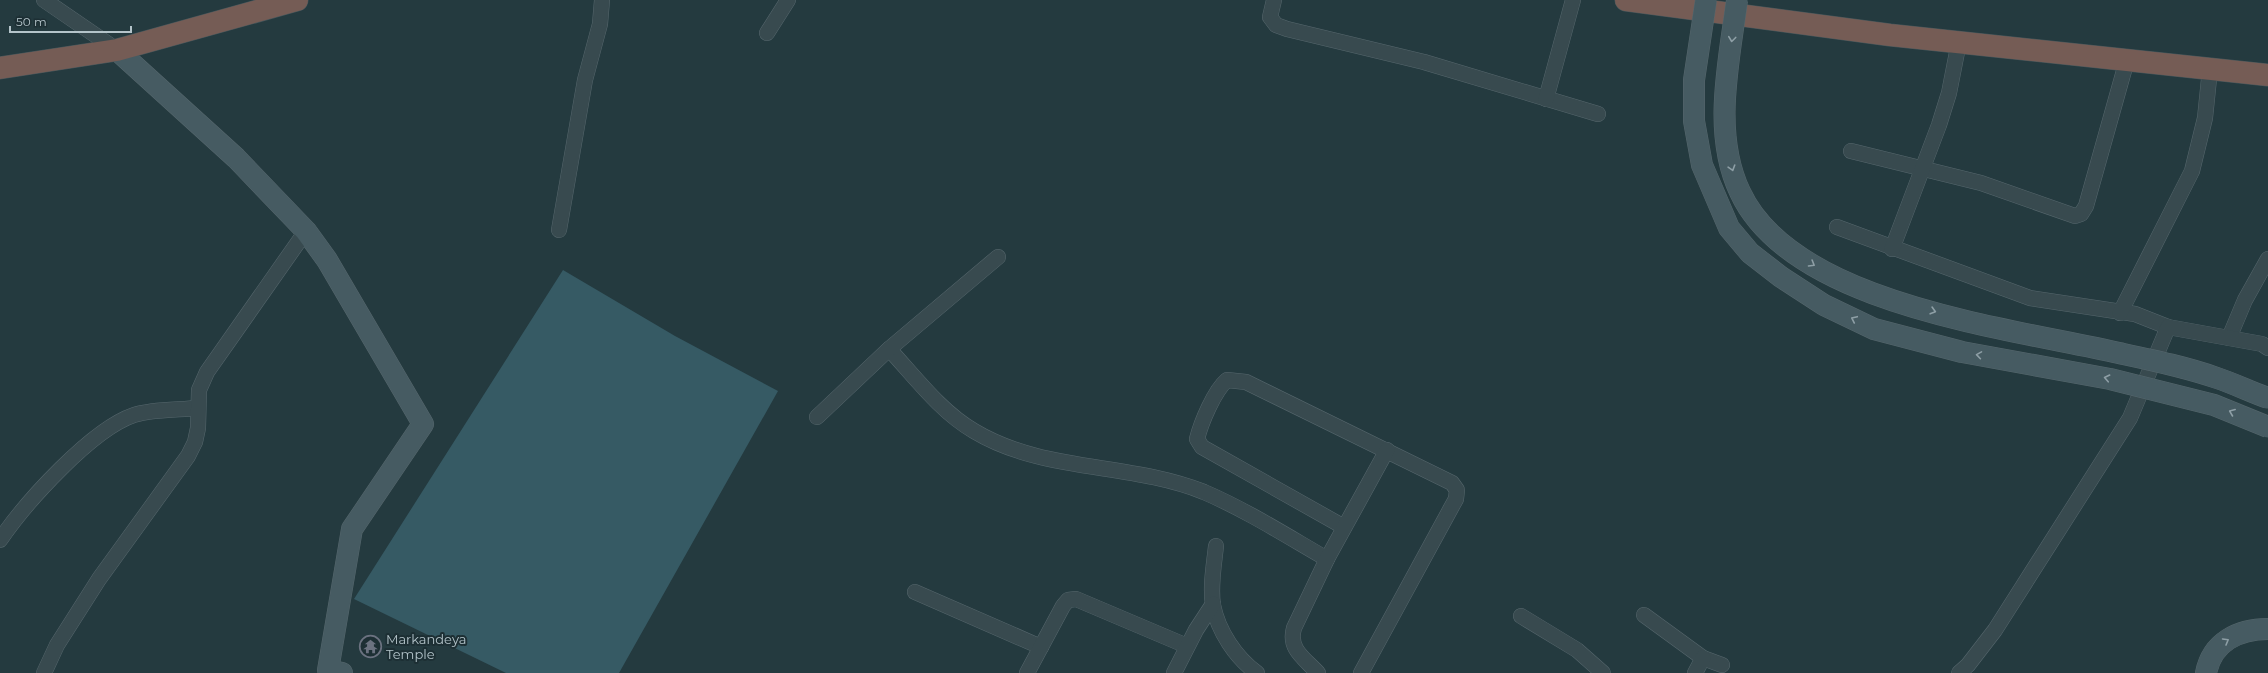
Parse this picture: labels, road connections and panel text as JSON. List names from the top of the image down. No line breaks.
{"places":{"temple":["Markandeya Temple"]},"scale_bar":"50 m"}
